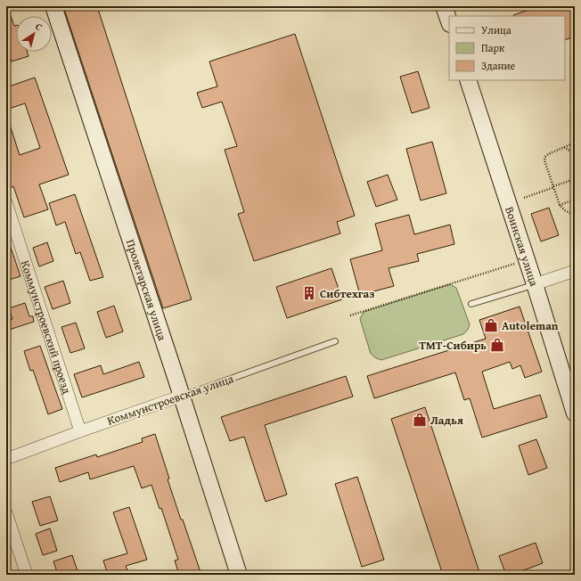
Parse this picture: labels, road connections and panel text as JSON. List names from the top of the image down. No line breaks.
{"streets":{"street":["Воинская улица","Пролетарская улица","Коммунстроевский проезд","Коммунстроевская улица"]},"crossings":[["Пролетарская улица","Коммунстроевская улица"],["Коммунстроевский проезд","Коммунстроевская улица"]],"places":{"building":["Сибтехгаз"],"shop":["Autoleman","ТМТ-Сибирь","Ладья"]},"legend":["Улица","Парк","Здание"],"north":"top right"}
